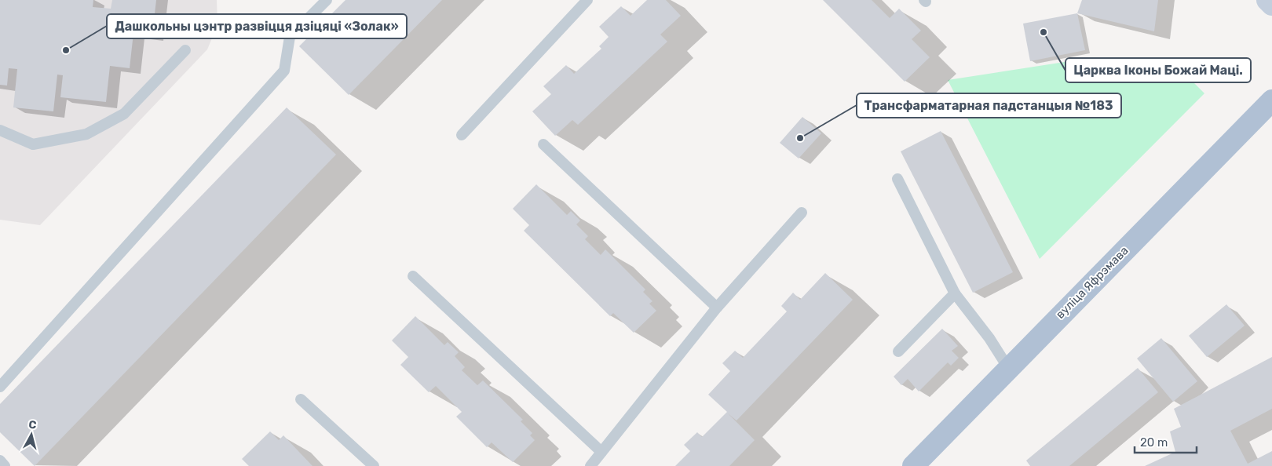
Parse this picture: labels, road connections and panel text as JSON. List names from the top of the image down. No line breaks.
{"streets":{"main road":["вуліца Яфрэмава"]},"places":["Царква Іконы Божай Маці.","Дашкольны цэнтр развіцця дзіцяці «Золак»","Трансфарматарная падстанцыя №183"],"scale_bar":"20 m","north":"top"}
